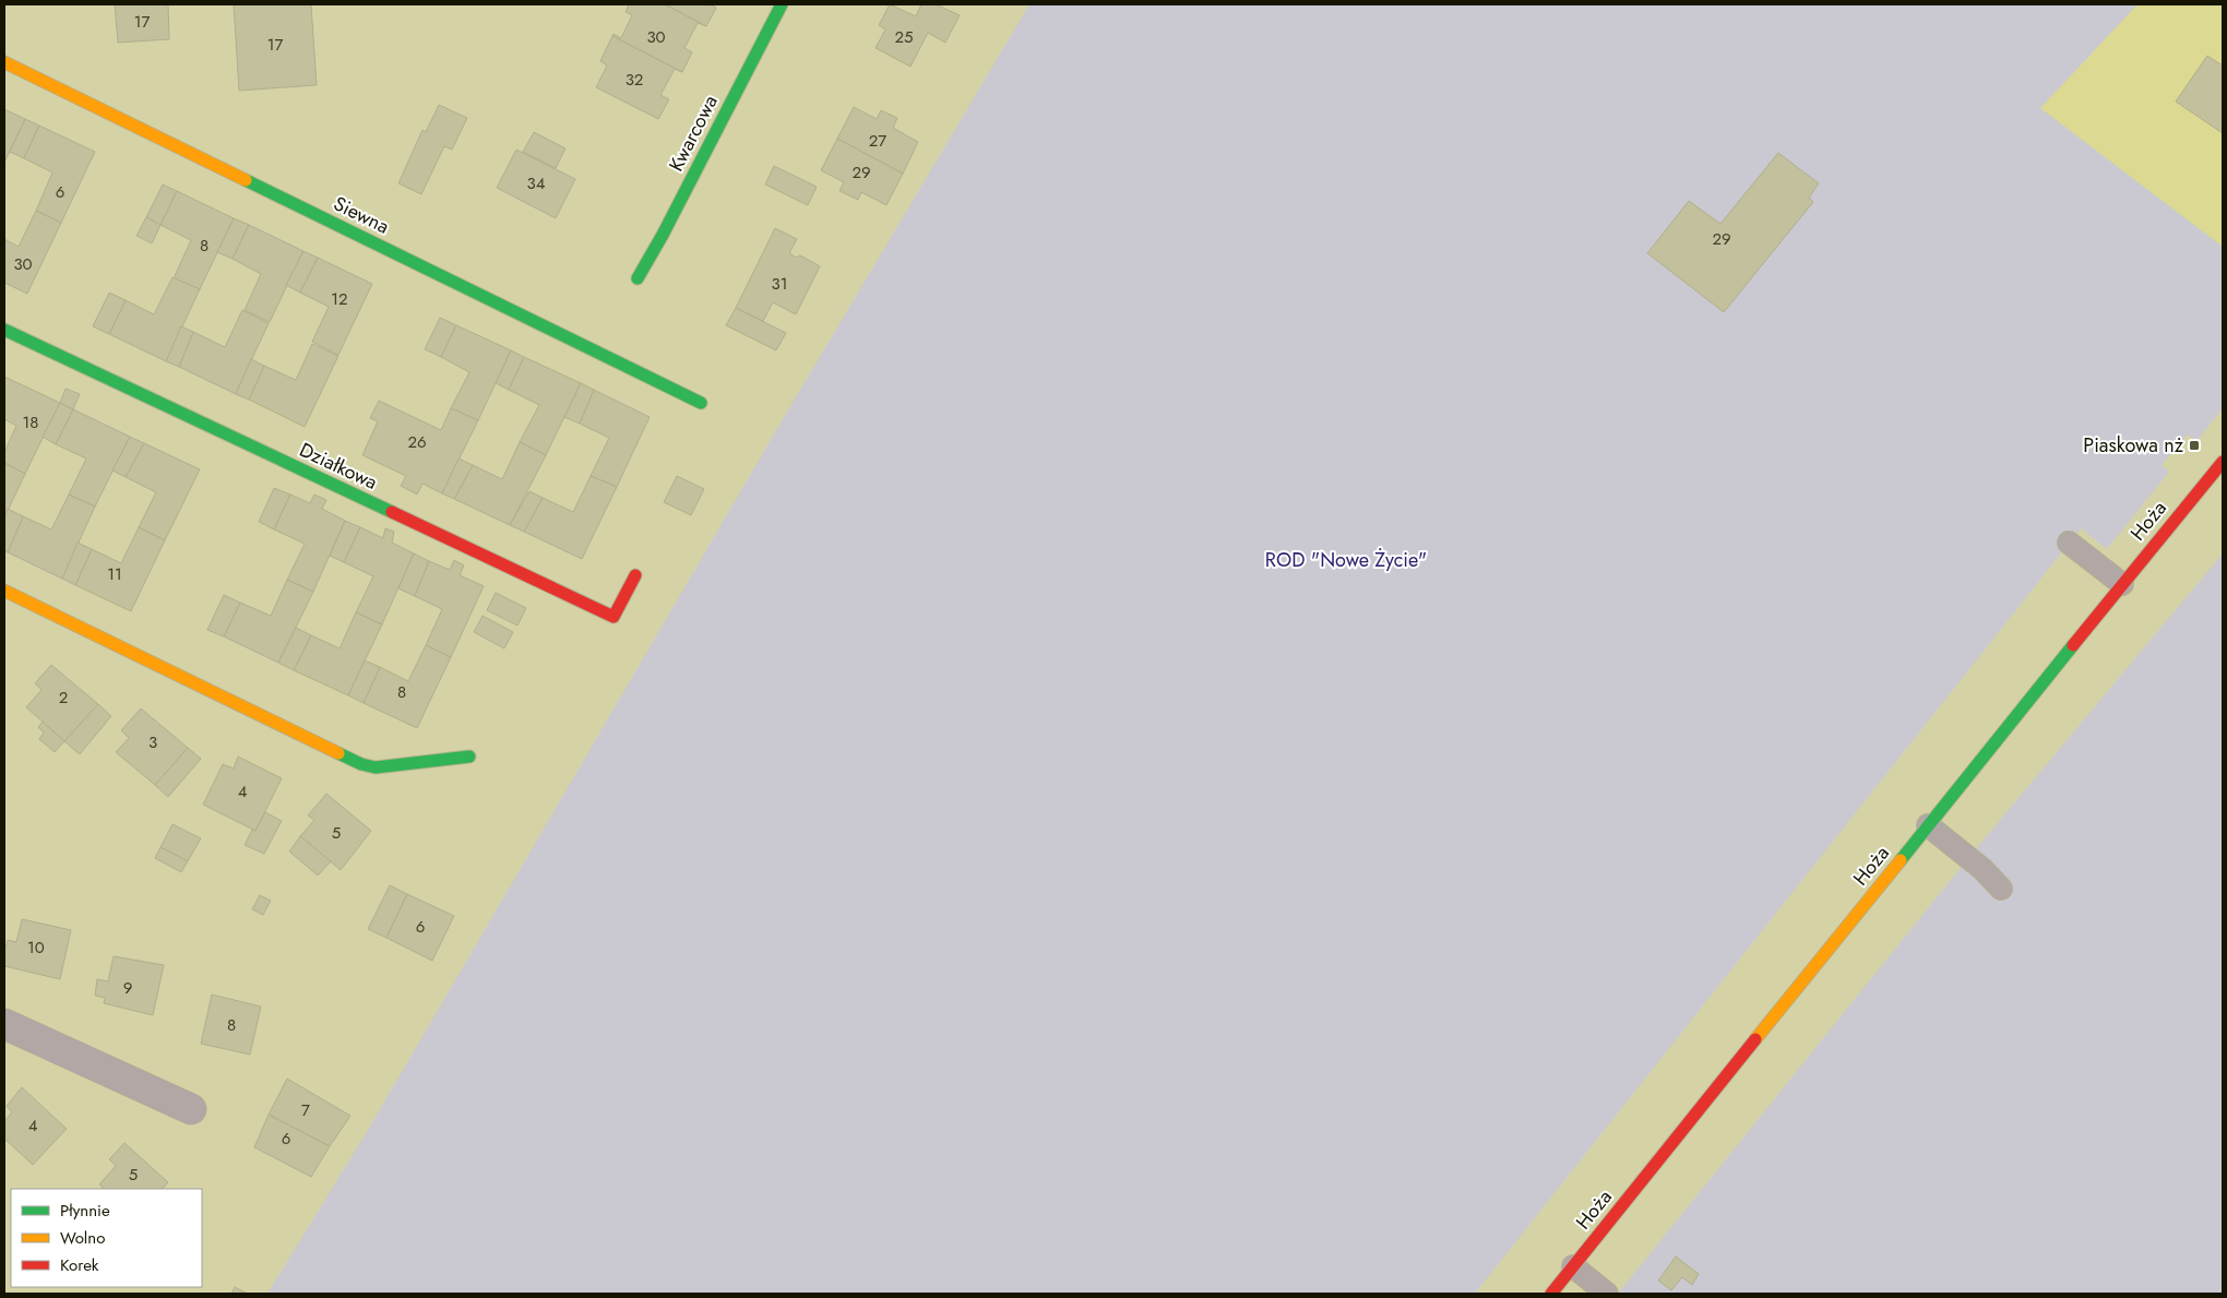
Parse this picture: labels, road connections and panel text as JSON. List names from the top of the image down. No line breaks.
{"streets":{"street":["Kwarcowa","Siewna","Działkowa","Hoża"]},"parks":["ROD \"Nowe Życie\""],"places":{"transit":["Piaskowa nż"]},"house_numbers":["17","30","25","17","32","27","29","34","6","29","8","30","31","12","18","26","11","8","2","3","4","5","6","10","9","8","7","4","6","5"],"legend":["Płynnie","Wolno","Korek"]}
